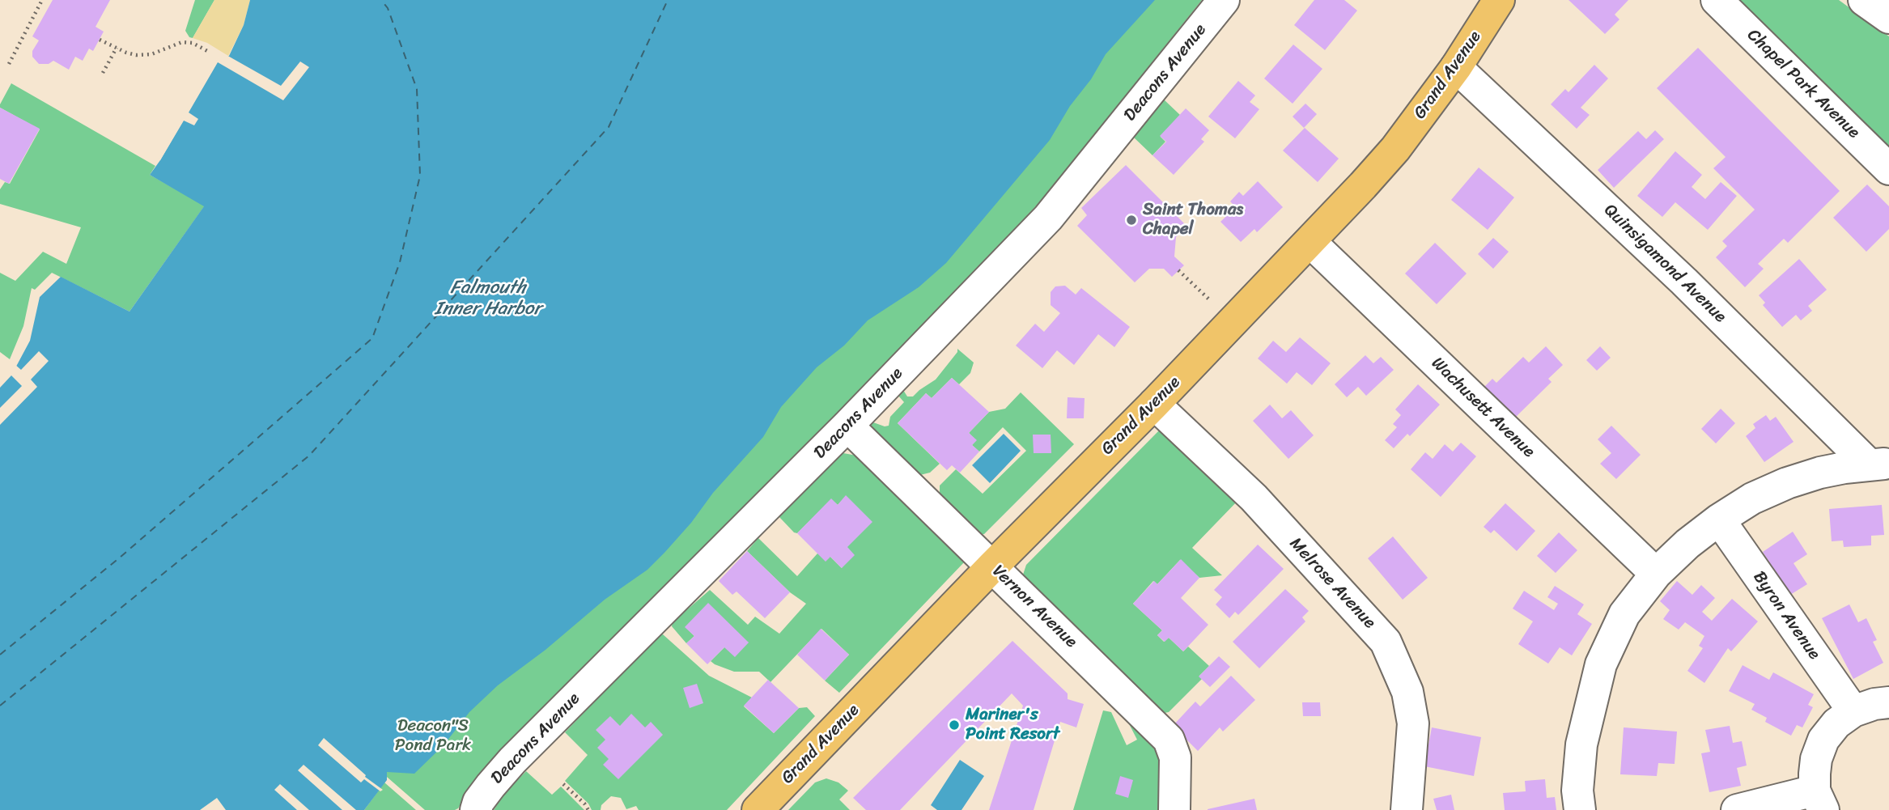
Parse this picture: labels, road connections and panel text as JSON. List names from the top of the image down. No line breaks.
{"streets":{"main road":["Grand Avenue"],"street":["Deacons Avenue","Chapel Park Avenue","Quinsigamond Avenue","Wachusett Avenue","Melrose Avenue","Vernon Avenue","Byron Avenue"]},"crossings":[["Deacons Avenue","Vernon Avenue"],["Grand Avenue","Quinsigamond Avenue"],["Grand Avenue","Wachusett Avenue"],["Grand Avenue","Melrose Avenue"],["Grand Avenue","Vernon Avenue"]],"water":["Falmouth Inner Harbor"],"parks":["Deacon\"S Pond Park"],"places":["Saint Thomas Chapel","Mariner's Point Resort"]}
